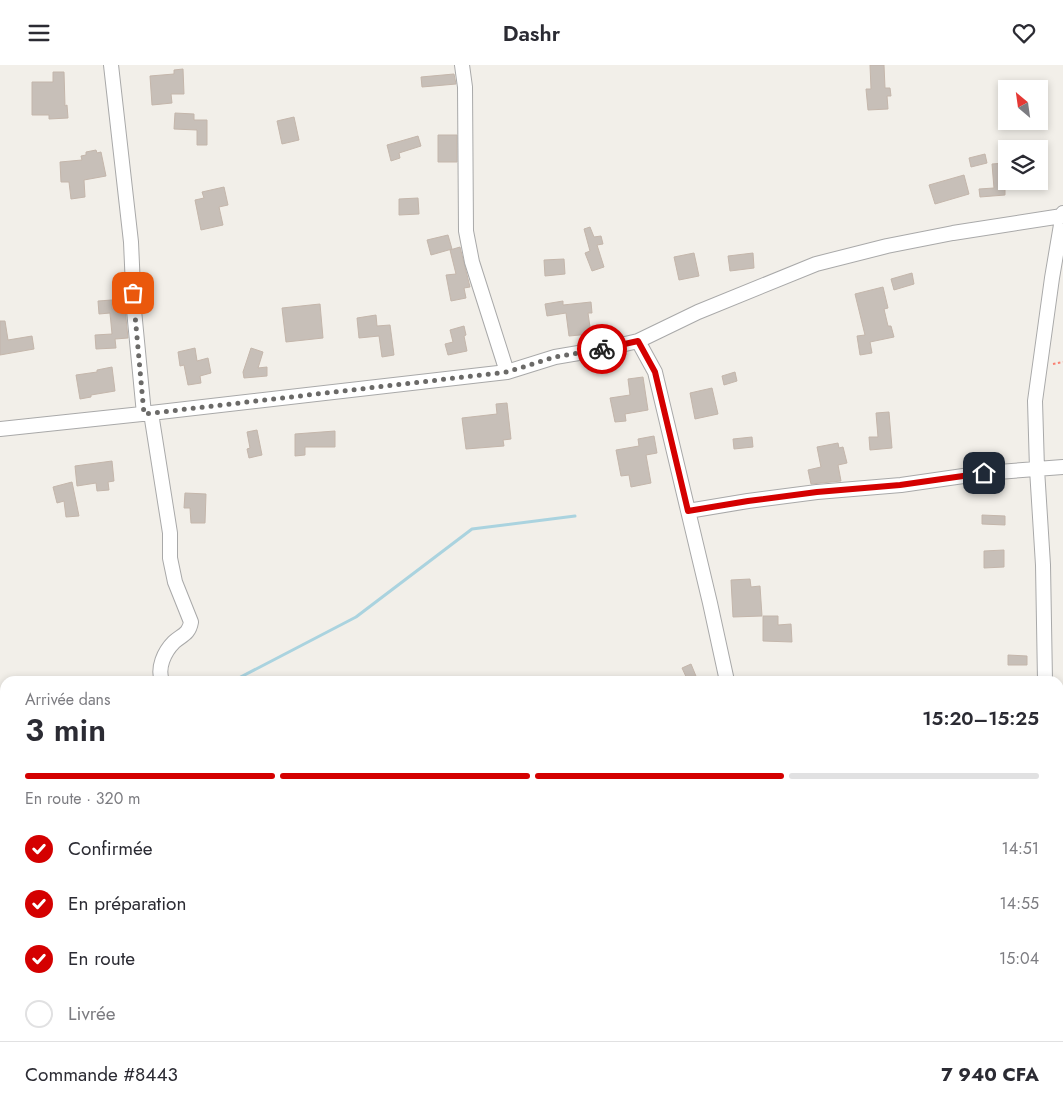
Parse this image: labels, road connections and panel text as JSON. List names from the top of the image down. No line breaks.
{"north":"top left","page":{"header":"Dashr","heading":["3 min","Arrivée dans","15:20–15:25"],"panel":["Commande #8443","7 940 CFA"],"bar":"En route · 320 m","list":[["Confirmée","14:51"],["En préparation","14:55"],["En route","15:04"],"Livrée"]}}
